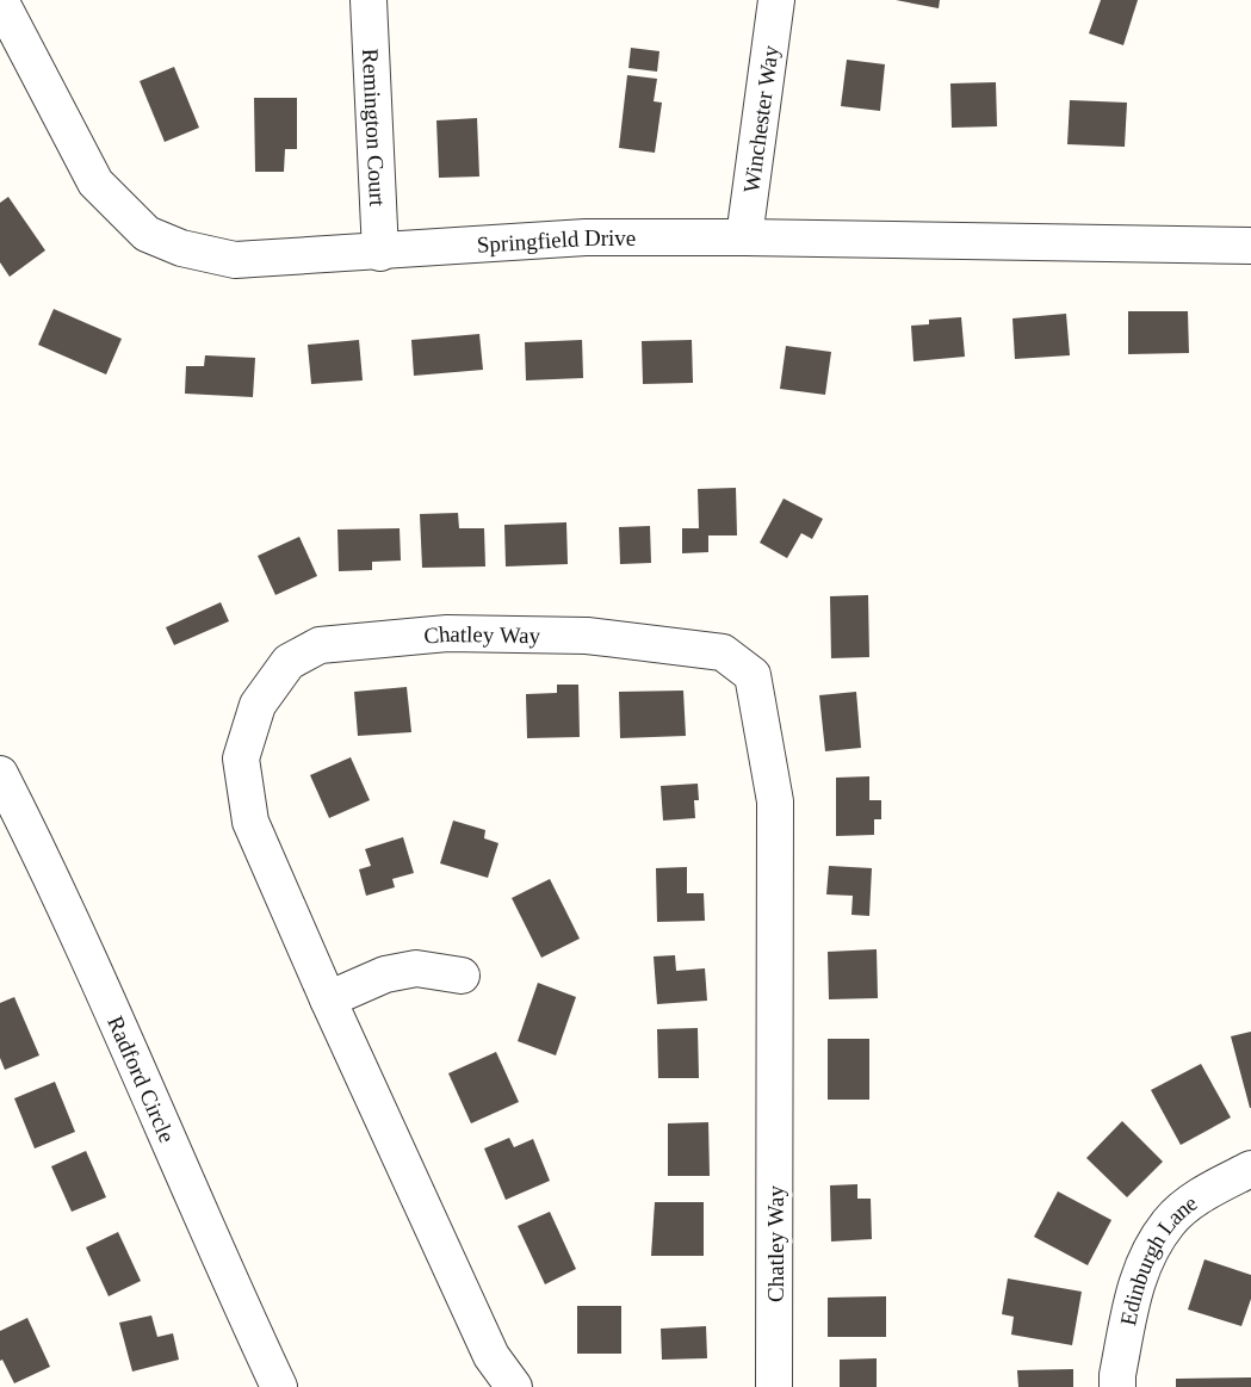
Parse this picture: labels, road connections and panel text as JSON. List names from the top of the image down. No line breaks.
{"streets":{"street":["Winchester Way","Remington Court","Springfield Drive","Chatley Way","Radford Circle","Edinburgh Lane"]},"crossings":[["Winchester Way","Springfield Drive"],["Remington Court","Springfield Drive"]]}
